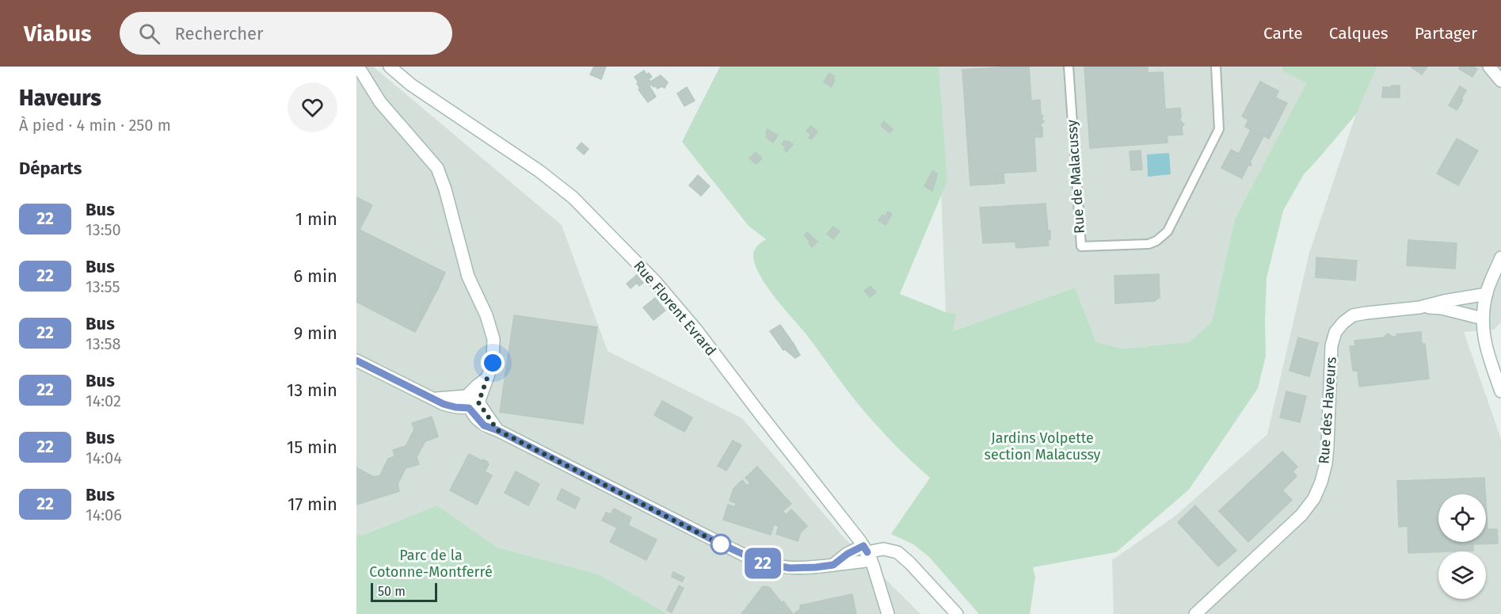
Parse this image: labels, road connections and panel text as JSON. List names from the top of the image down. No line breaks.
{"streets":{"street":["Rue de Malacussy","Rue Florent Evrard","Rue des Haveurs"]},"parks":["Jardins Volpette section Malacussy","Parc de la Cotonne-Montferré"],"lines":["bus line 22"],"scale_bar":"50 m","page":{"header":"Viabus","search":"Rechercher","nav":["Carte","Calques","Partager"],"heading":[["Haveurs","À pied · 4 min · 250 m"],"Départs"],"on_map":"22","list":[{"mark":"22","name":"Bus","note":"13:50","value":"1 min"},{"mark":"22","name":"Bus","note":"13:55","value":"6 min"},{"mark":"22","name":"Bus","note":"13:58","value":"9 min"},{"mark":"22","name":"Bus","note":"14:02","value":"13 min"},{"mark":"22","name":"Bus","note":"14:04","value":"15 min"},{"mark":"22","name":"Bus","note":"14:06","value":"17 min"}],"scale":"50 m"}}
